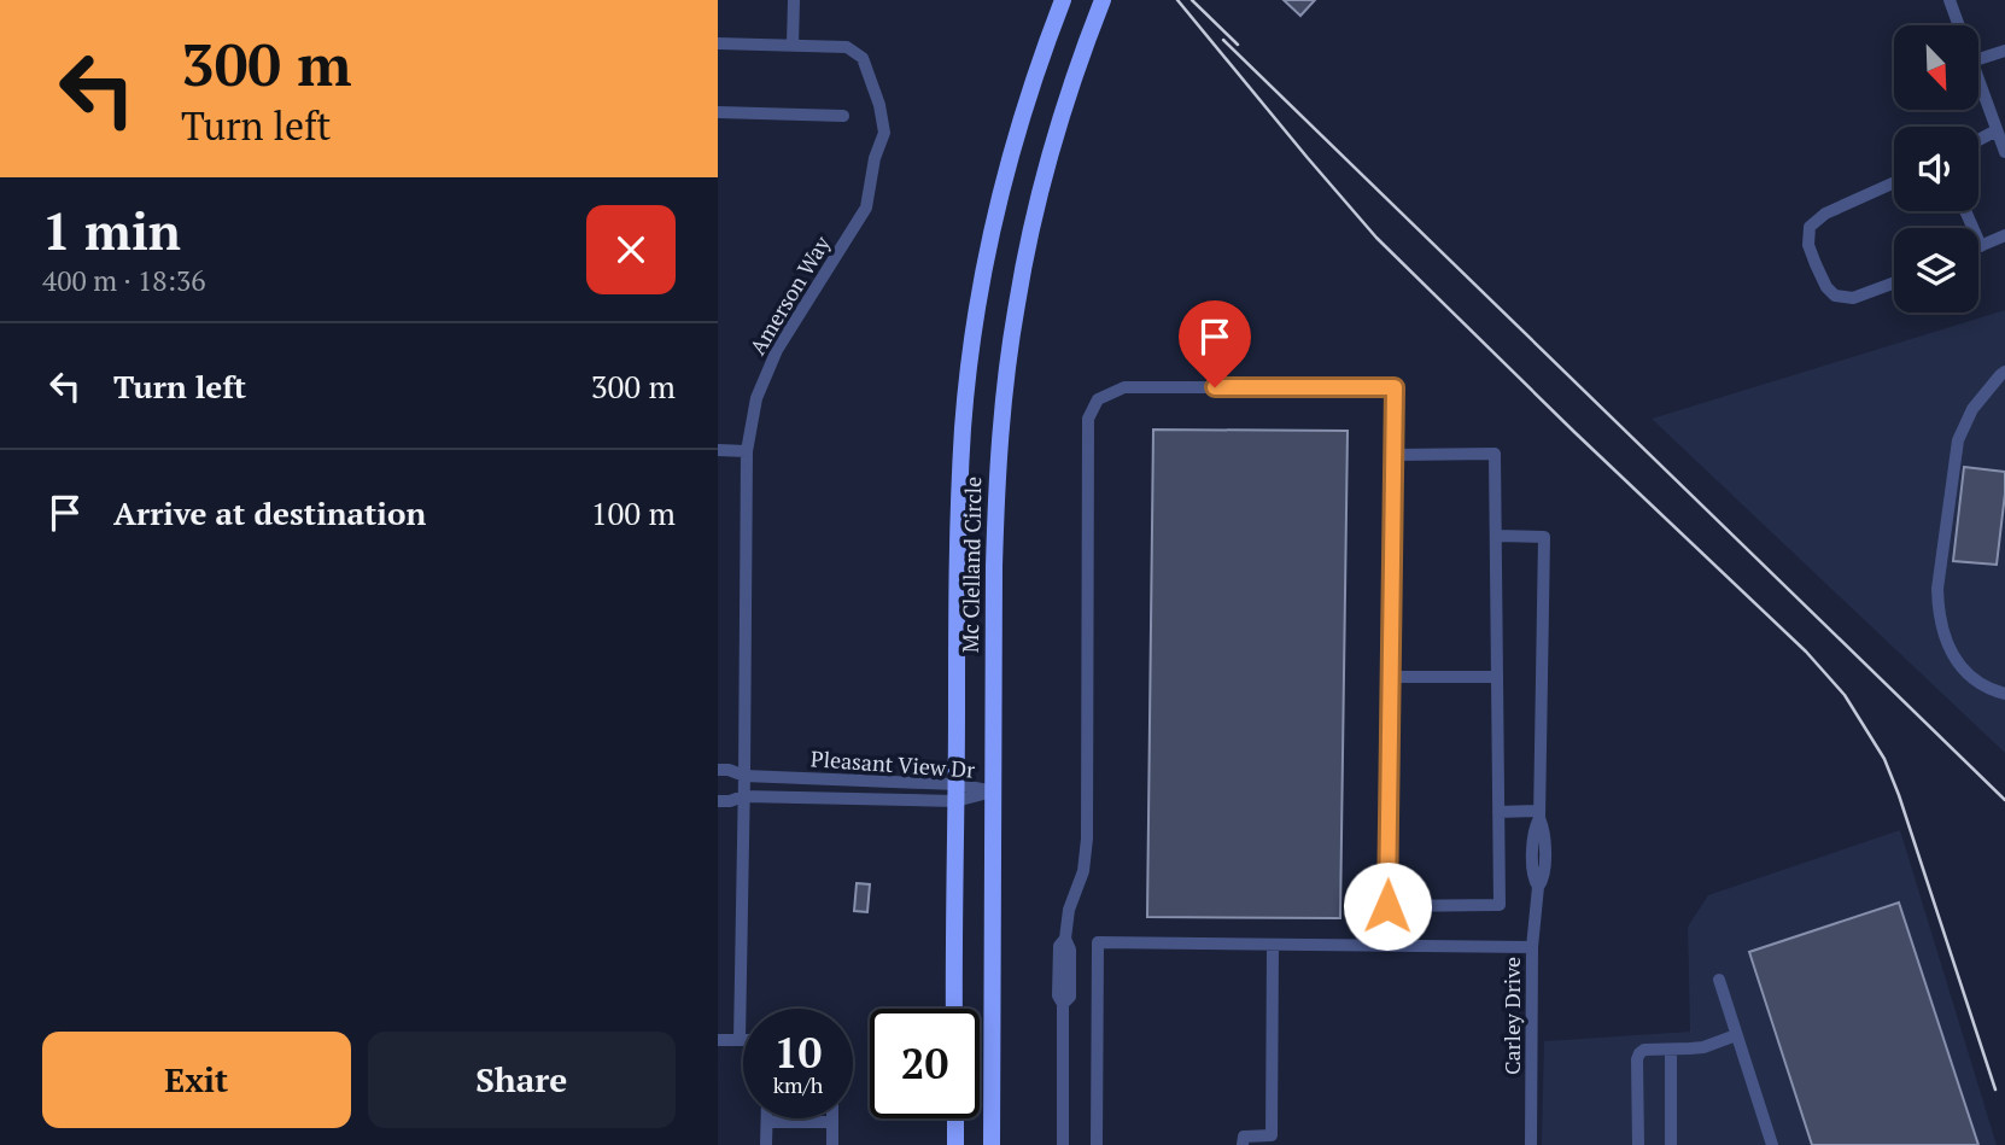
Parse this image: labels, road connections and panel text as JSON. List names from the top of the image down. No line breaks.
{"streets":{"highway":["Mc Clelland Circle"],"street":["Amerson Way","Pleasant View Dr","Carley Drive"]},"crossings":[["Amerson Way","Pleasant View Dr"],["Mc Clelland Circle","Pleasant View Dr"]],"north":"bottom right","page":{"turn":["300 m","Turn left"],"heading":["1 min","400 m · 18:36"],"list":[{"name":"Turn left","value":"300 m"},{"name":"Arrive at destination","value":"100 m"}],"speed":"10 km/h","limit":"20","buttons":["Exit","Share"]}}
